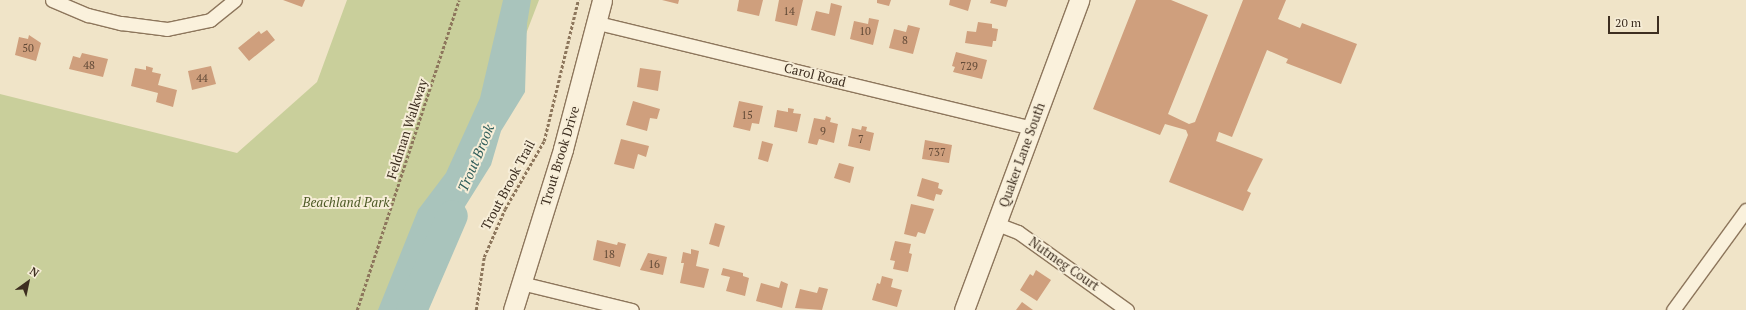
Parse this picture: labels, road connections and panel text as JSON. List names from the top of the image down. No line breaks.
{"streets":{"main road":["Quaker Lane South","Trout Brook Drive"],"street":["Carol Road","Nutmeg Court"],"path":["Feldman Walkway","Trout Brook Trail"]},"crossings":[["Carol Road","Quaker Lane South"],["Carol Road","Trout Brook Drive"],["Quaker Lane South","Nutmeg Court"]],"water":["Trout Brook"],"parks":["Beachland Park"],"house_numbers":["14","10","8","50","48","729","44","15","9","7","737","18","16"],"scale_bar":"20 m","north":"top right"}
